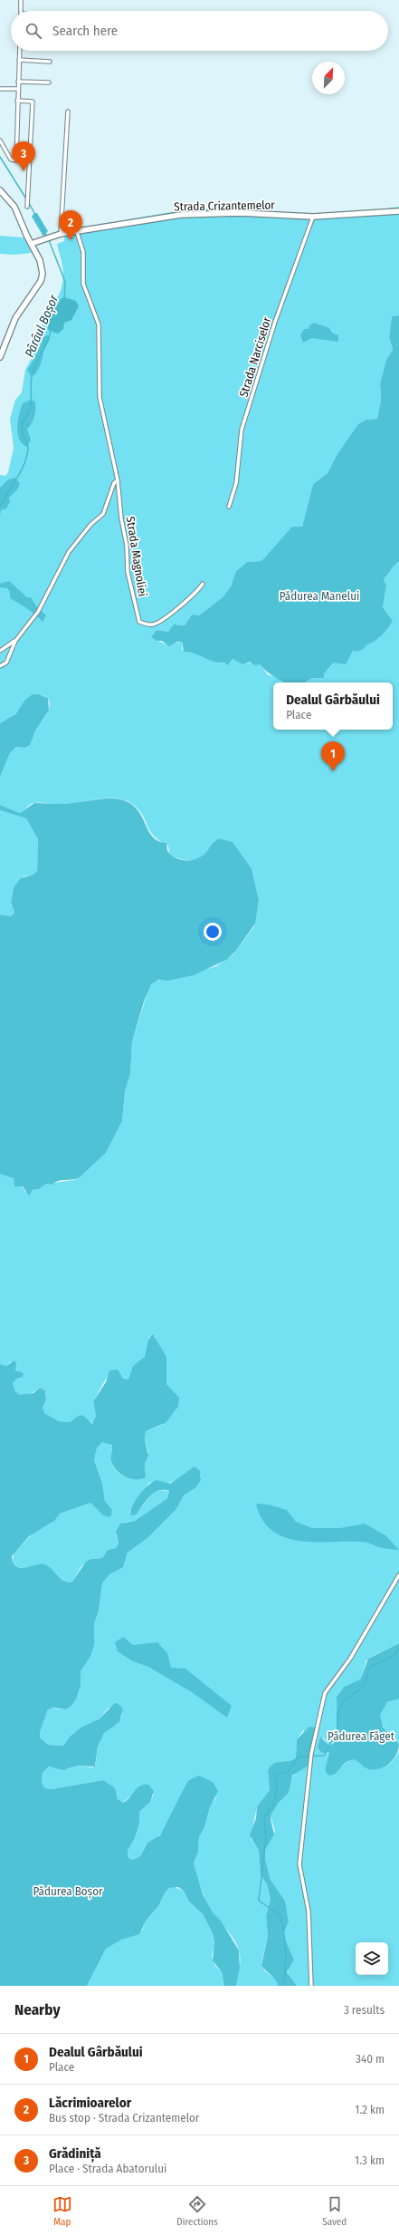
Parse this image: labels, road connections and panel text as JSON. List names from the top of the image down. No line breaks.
{"streets":{"street":["Strada Crizantemelor","Strada Narciselor","Strada Magnoliei"]},"crossings":[["Strada Crizantemelor","Strada Narciselor"]],"water":["Pârâul Boșor"],"parks":["Pădurea Manelui","Pădurea Făget","Pădurea Boșor"],"north":"top right","page":{"search":"Search here","pins":["3","2","1"],"popup":["Dealul Gârbăului","Place"],"heading":["Nearby","3 results"],"list":[{"mark":"1","name":"Dealul Gârbăului","note":"Place","value":"340 m"},{"mark":"2","name":"Lăcrimioarelor","note":"Bus stop · Strada Crizantemelor","value":"1.2 km"},{"mark":"3","name":"Grădiniță","note":"Place · Strada Abatorului","value":"1.3 km"}],"nav":["Map","Directions","Saved"]}}
